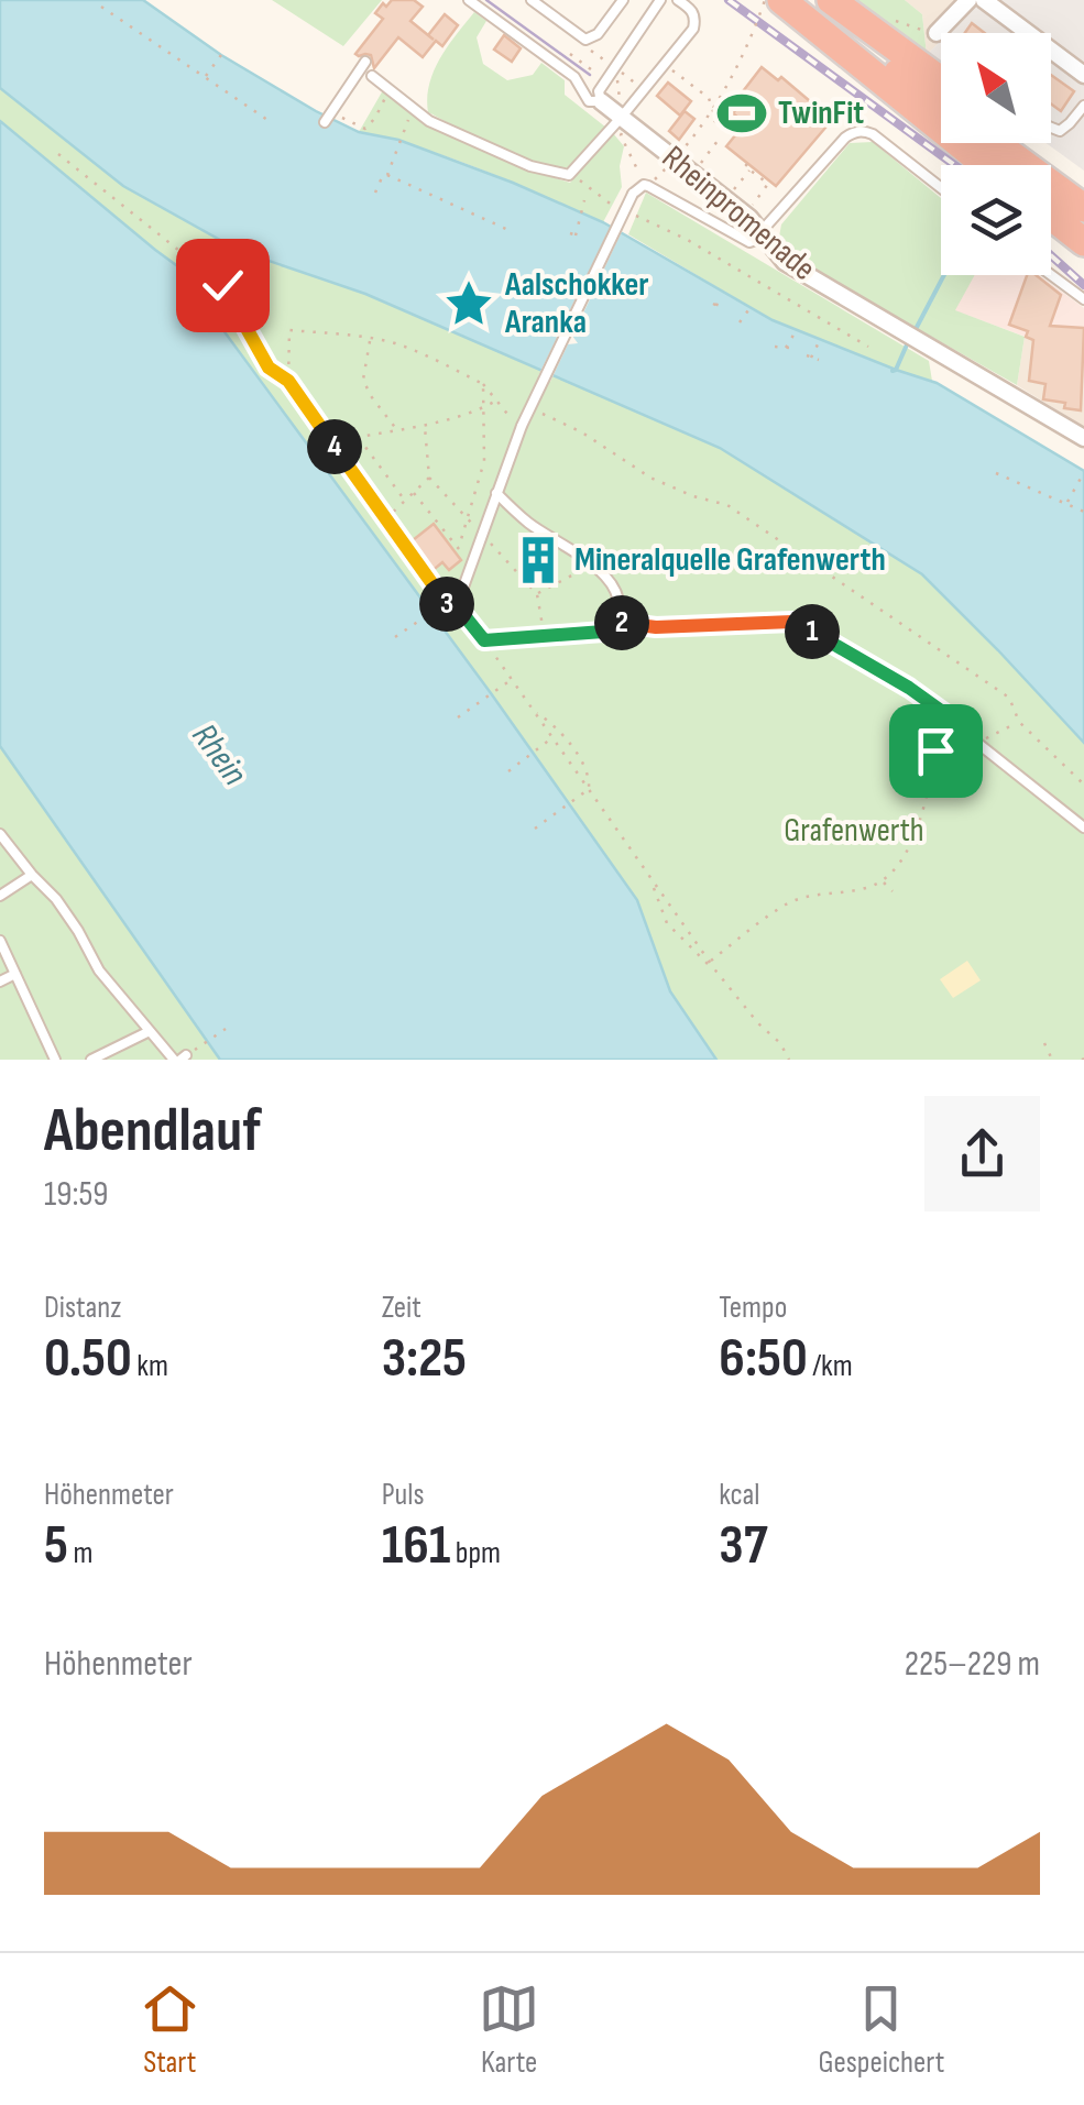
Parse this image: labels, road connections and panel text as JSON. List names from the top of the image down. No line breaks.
{"streets":{"street":["Rheinpromenade"]},"water":["Rhein"],"parks":["Grafenwerth"],"places":{"sports":["TwinFit"],"place":["Aalschokker Aranka"],"building":["Mineralquelle Grafenwerth"]},"north":"top left","page":{"pins":["4","3","2","1"],"heading":["Abendlauf","19:59"],"stats":[["Distanz","0.50 km"],["Zeit","3:25"],["Tempo","6:50 /km"],["Höhenmeter","5 m"],["Puls","161 bpm"],["kcal","37"]],"chart":["Höhenmeter","225–229 m"],"tabs":["Start","Karte","Gespeichert"]}}
